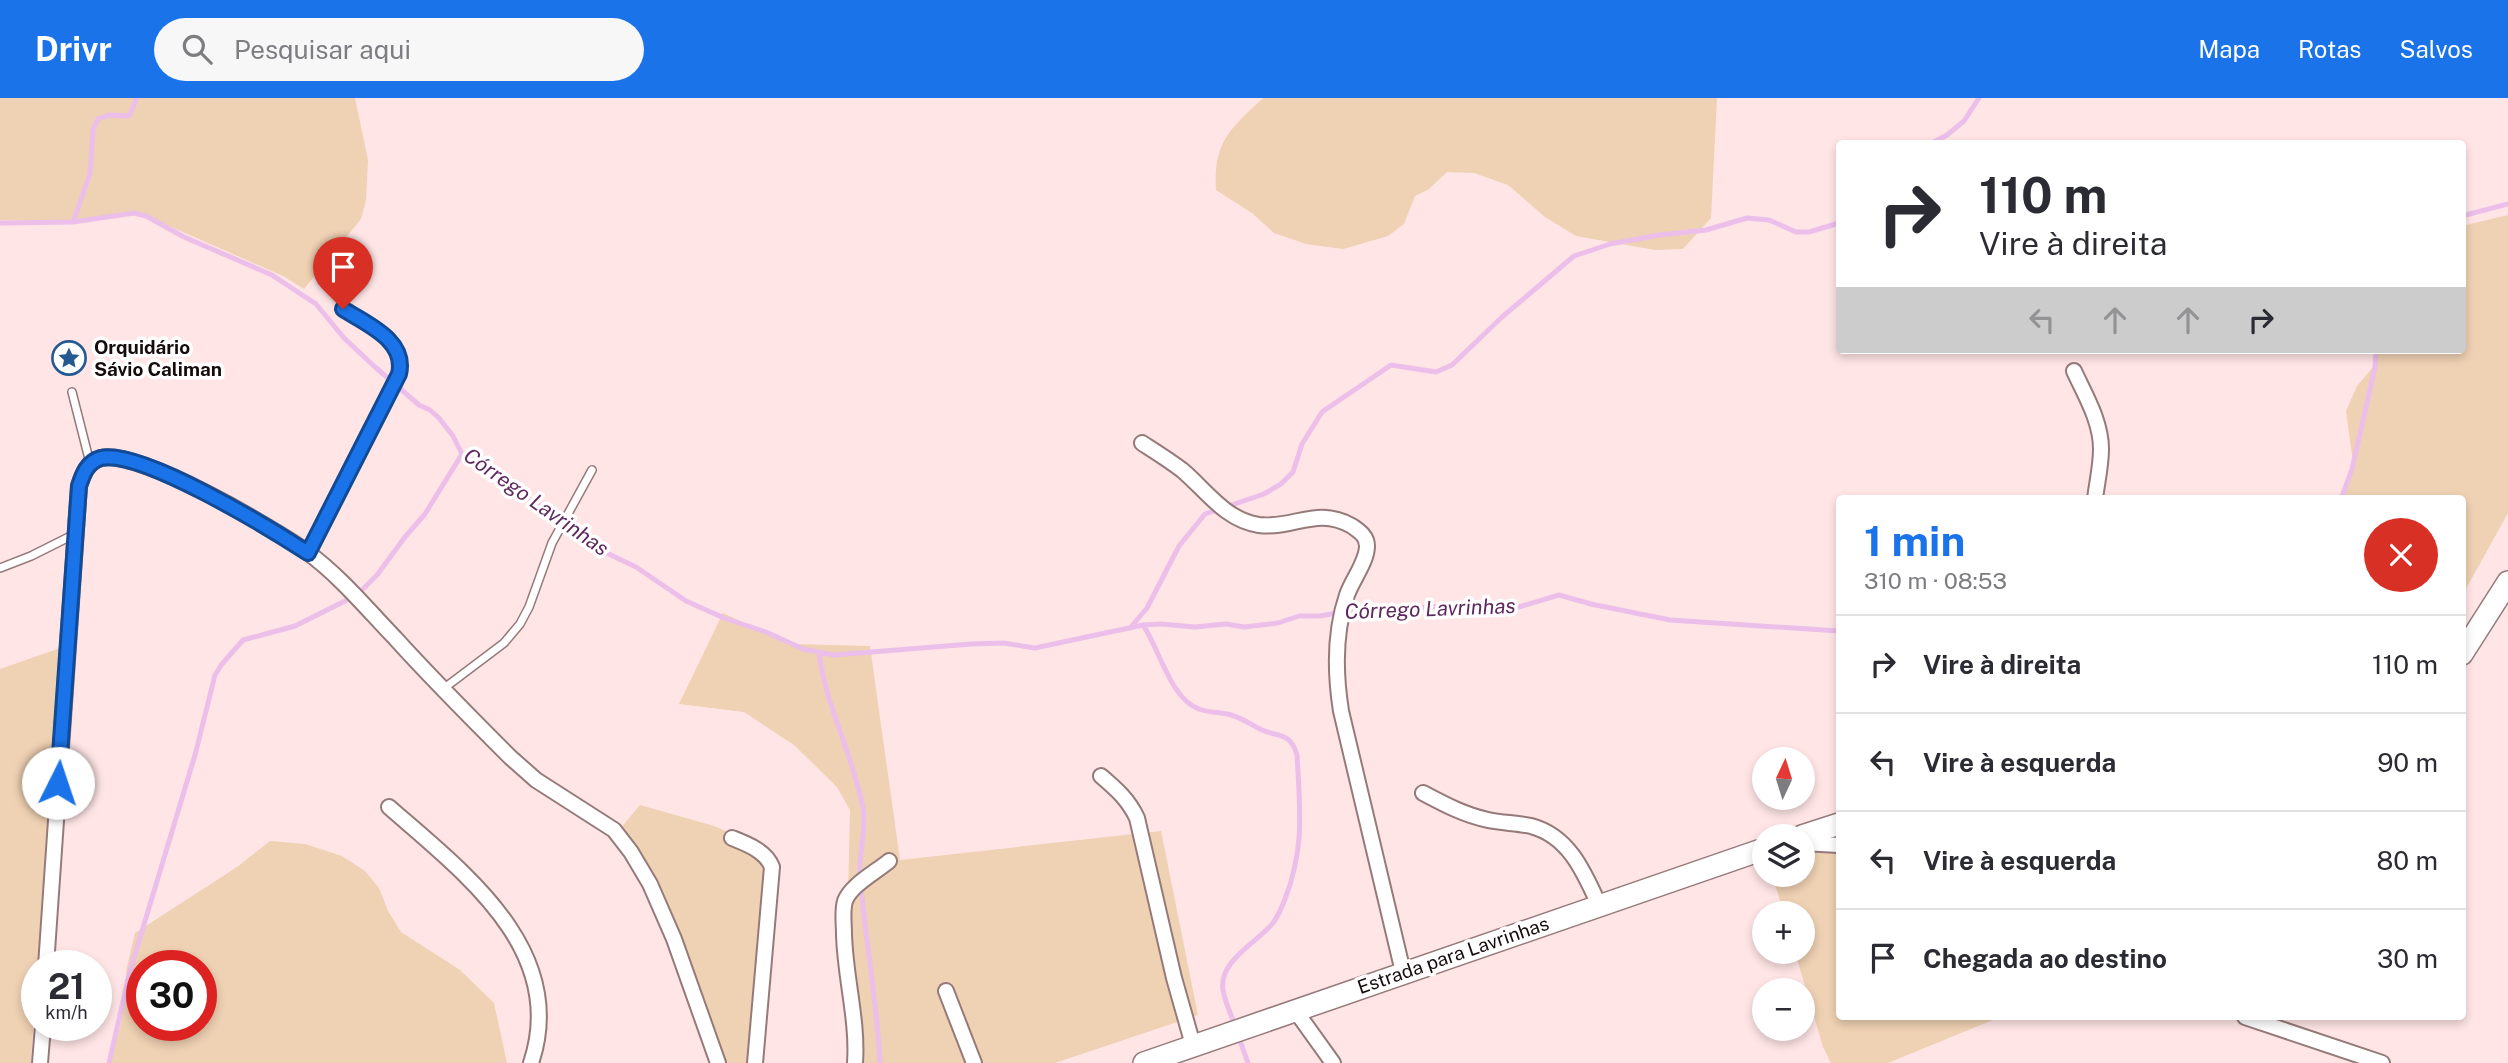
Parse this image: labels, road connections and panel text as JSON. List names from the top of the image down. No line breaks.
{"streets":{"street":["Estrada para Lavrinhas"]},"water":["Córrego Lavrinhas"],"places":{"place":["Orquidário Sávio Caliman"]},"north":"top","page":{"header":"Drivr","search":"Pesquisar aqui","nav":["Mapa","Rotas","Salvos"],"turn":["110 m","Vire à direita"],"heading":["1 min","310 m · 08:53"],"list":[{"name":"Vire à direita","value":"110 m"},{"name":"Vire à esquerda","value":"90 m"},{"name":"Vire à esquerda","value":"80 m"},{"name":"Chegada ao destino","value":"30 m"}],"map_buttons":["+","−"],"speed":"21 km/h","limit":"30"}}
